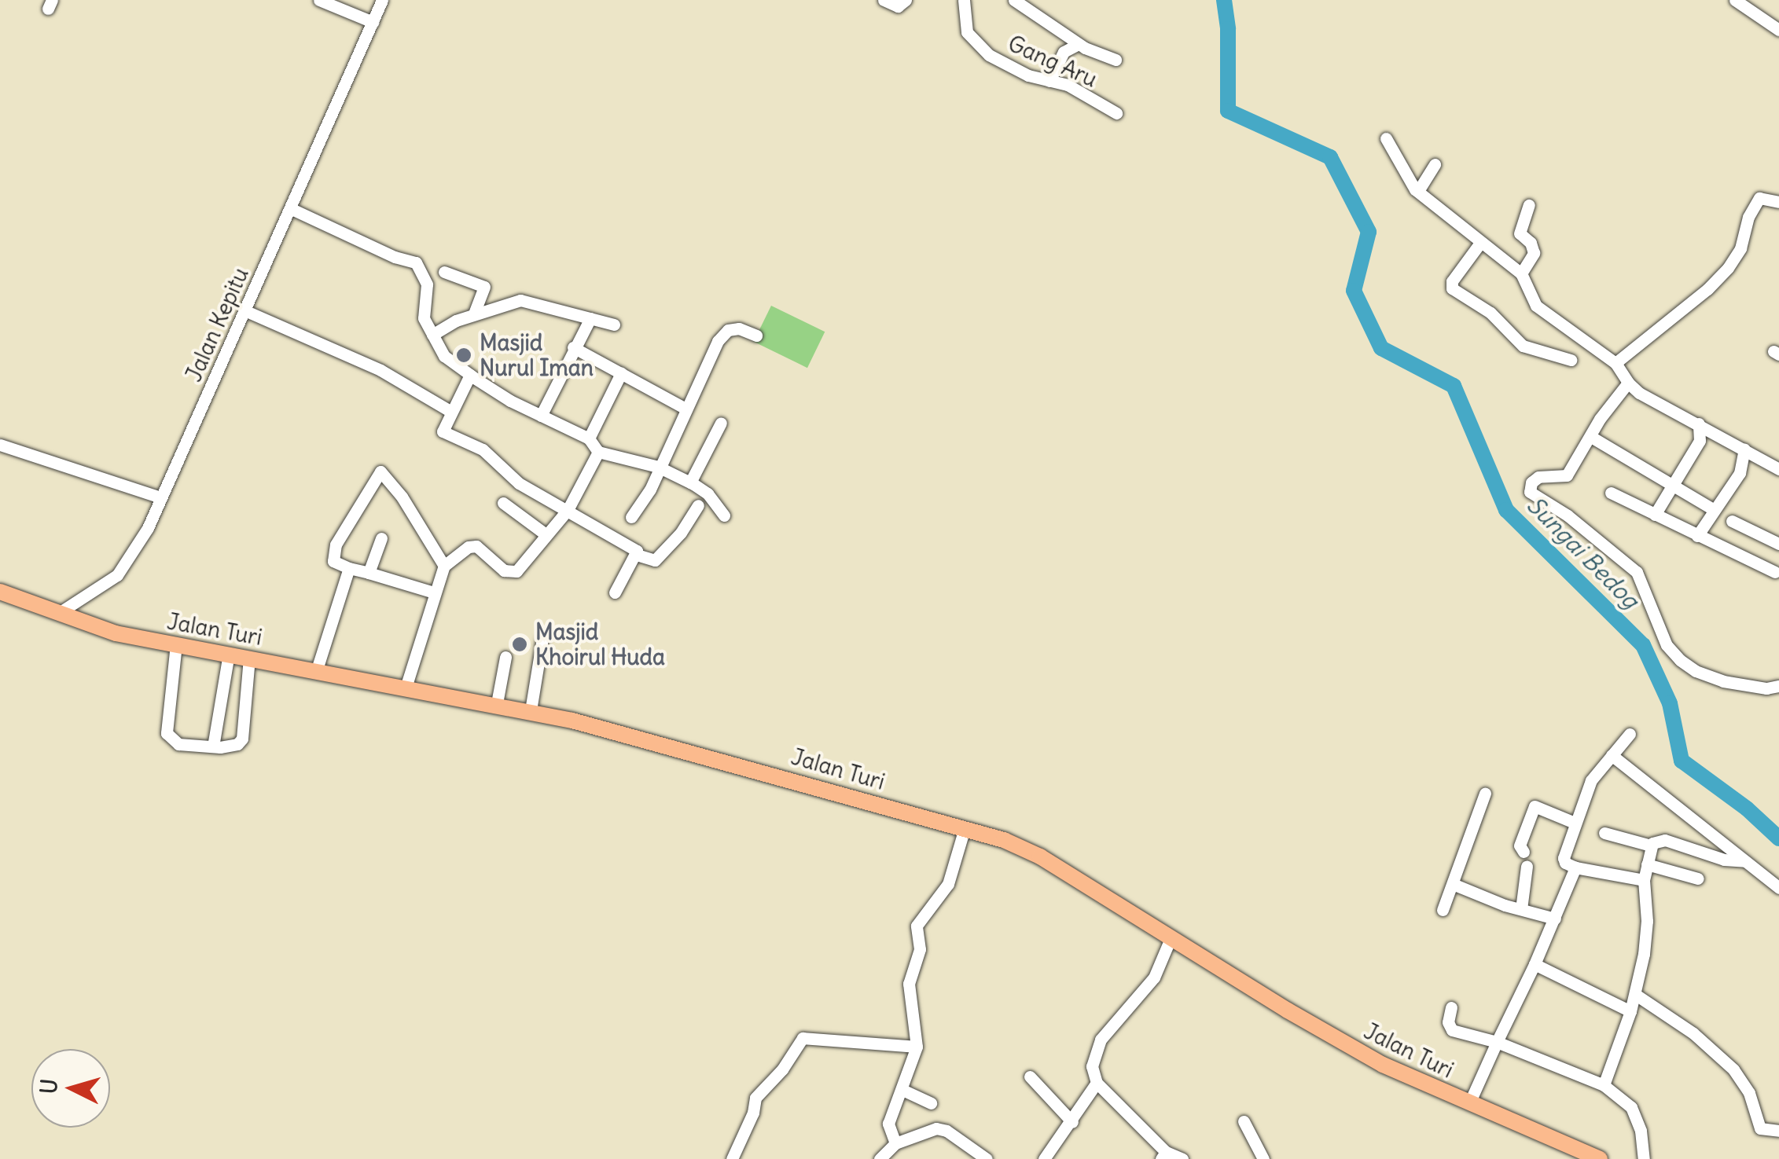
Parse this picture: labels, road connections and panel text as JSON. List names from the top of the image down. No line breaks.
{"streets":{"main road":["Jalan Turi"],"street":["Gang Aru","Jalan Kepitu"]},"crossings":[["Jalan Kepitu","Jalan Turi"]],"water":["Sungai Bedog"],"places":["Masjid Nurul Iman","Masjid Khoirul Huda"],"north":"left"}
